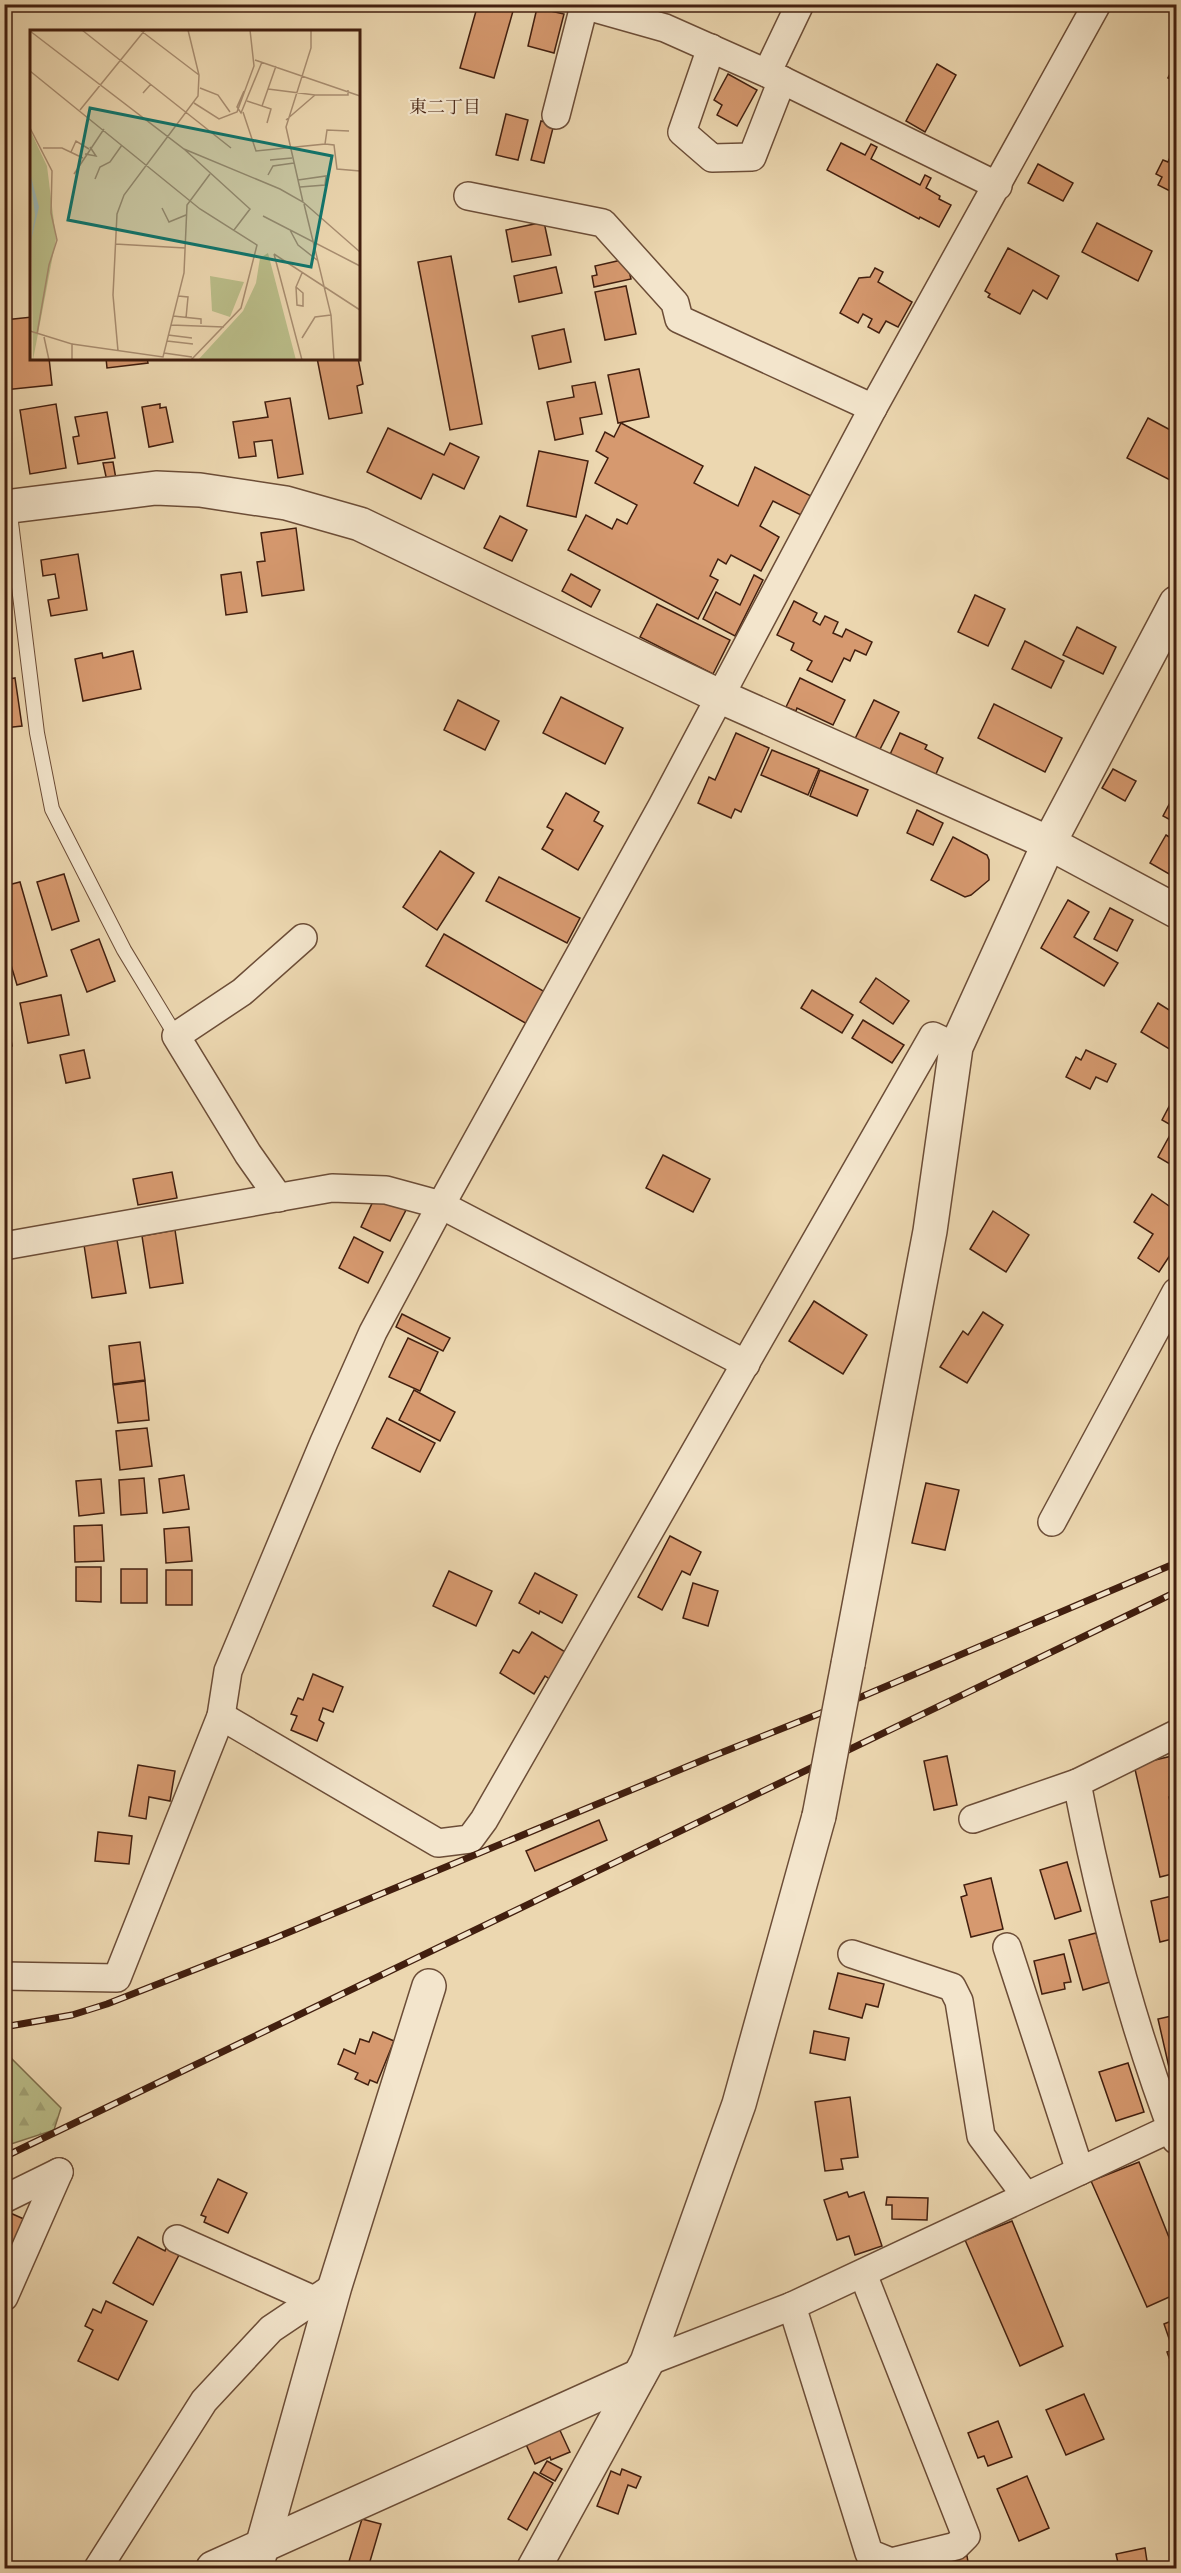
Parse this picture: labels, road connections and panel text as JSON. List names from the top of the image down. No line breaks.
{"districts":["東二丁目"]}
